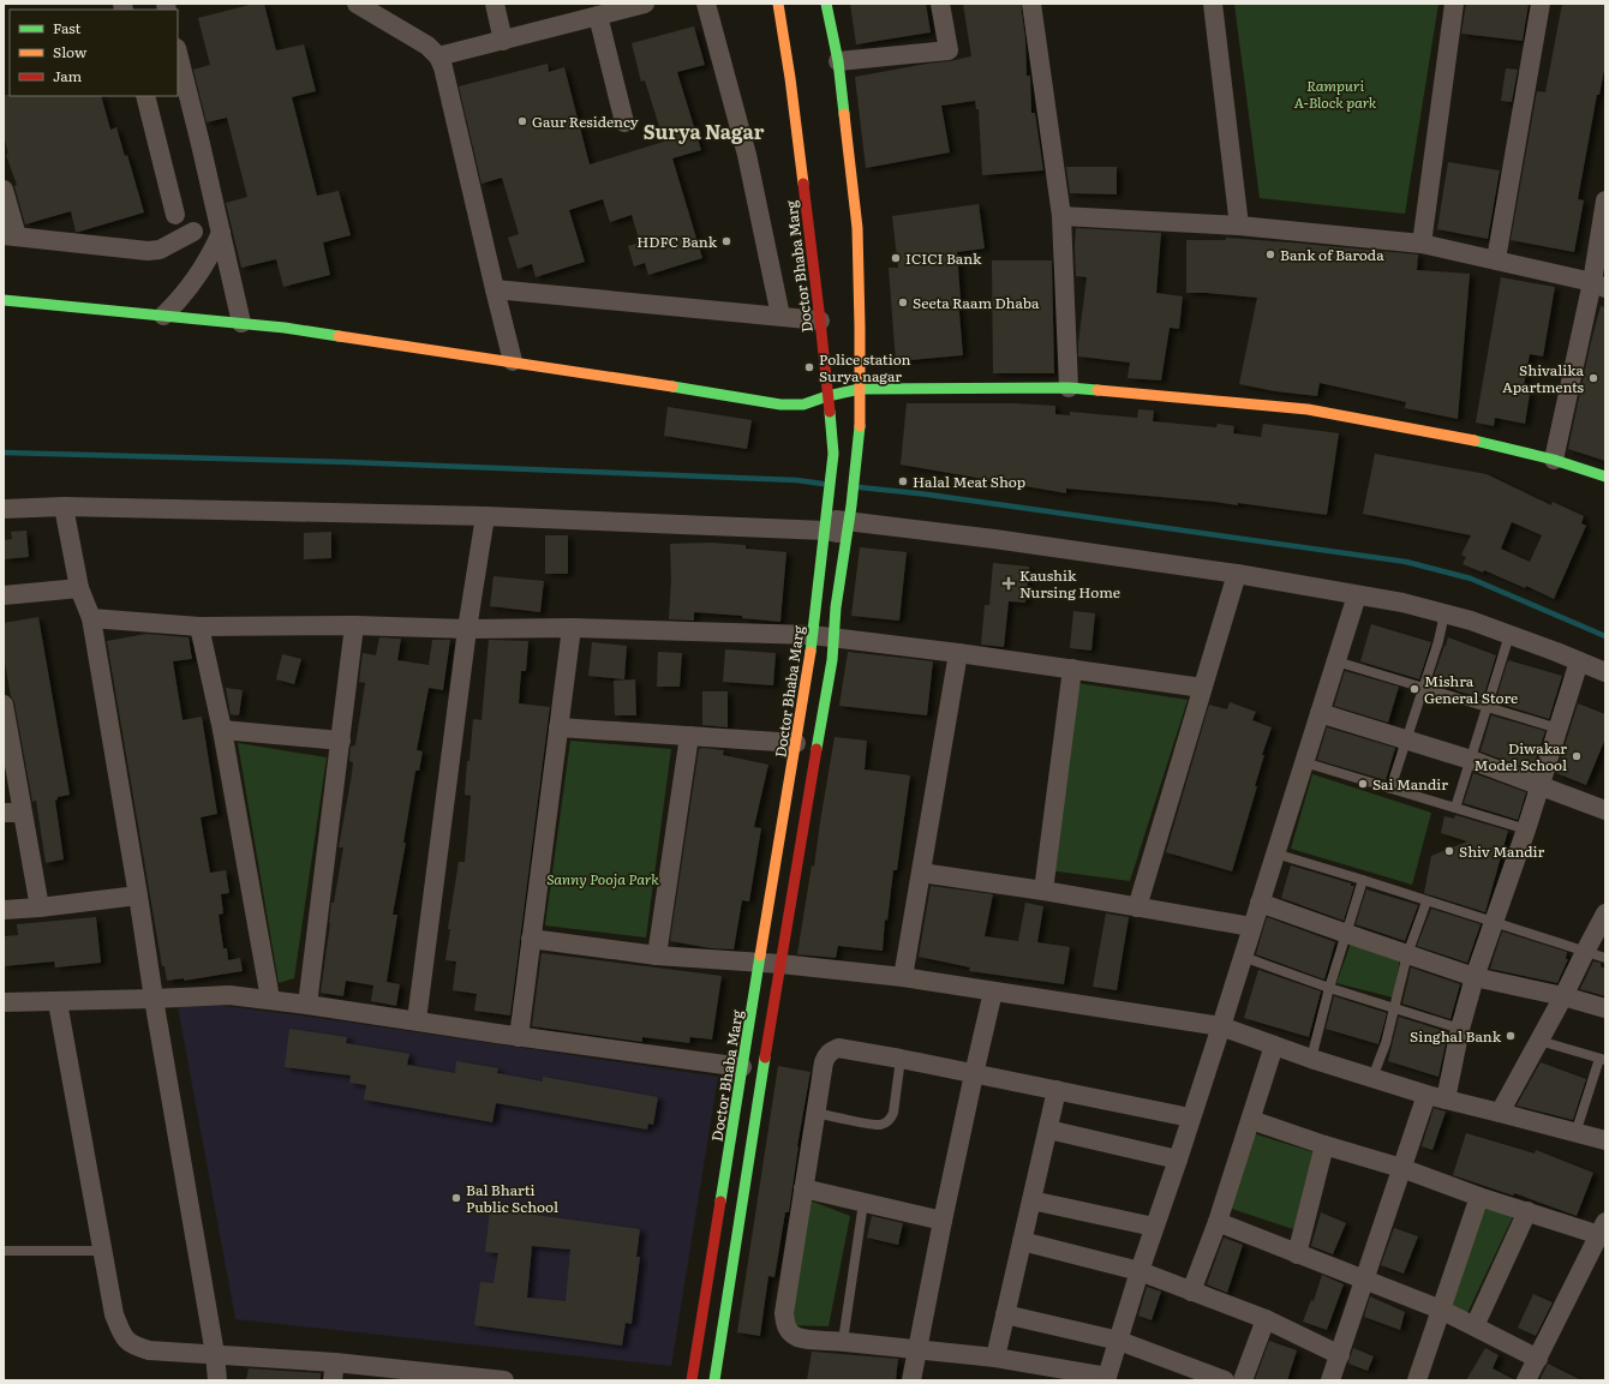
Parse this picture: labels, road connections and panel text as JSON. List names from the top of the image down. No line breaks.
{"streets":{"street":["Doctor Bhaba Marg"]},"districts":["Surya Nagar"],"parks":["Rampuri A-Block park","Sanny Pooja Park"],"places":{"other":["Gaur Residency","HDFC Bank","Bank of Baroda","ICICI Bank","Seeta Raam Dhaba","Police station Surya nagar","Shivalika Apartments","Halal Meat Shop","Mishra General Store","Diwakar Model School","Sai Mandir","Shiv Mandir","Singhal Bank","Bal Bharti Public School"],"health":["Kaushik Nursing Home"]},"legend":["Fast","Slow","Jam"]}
